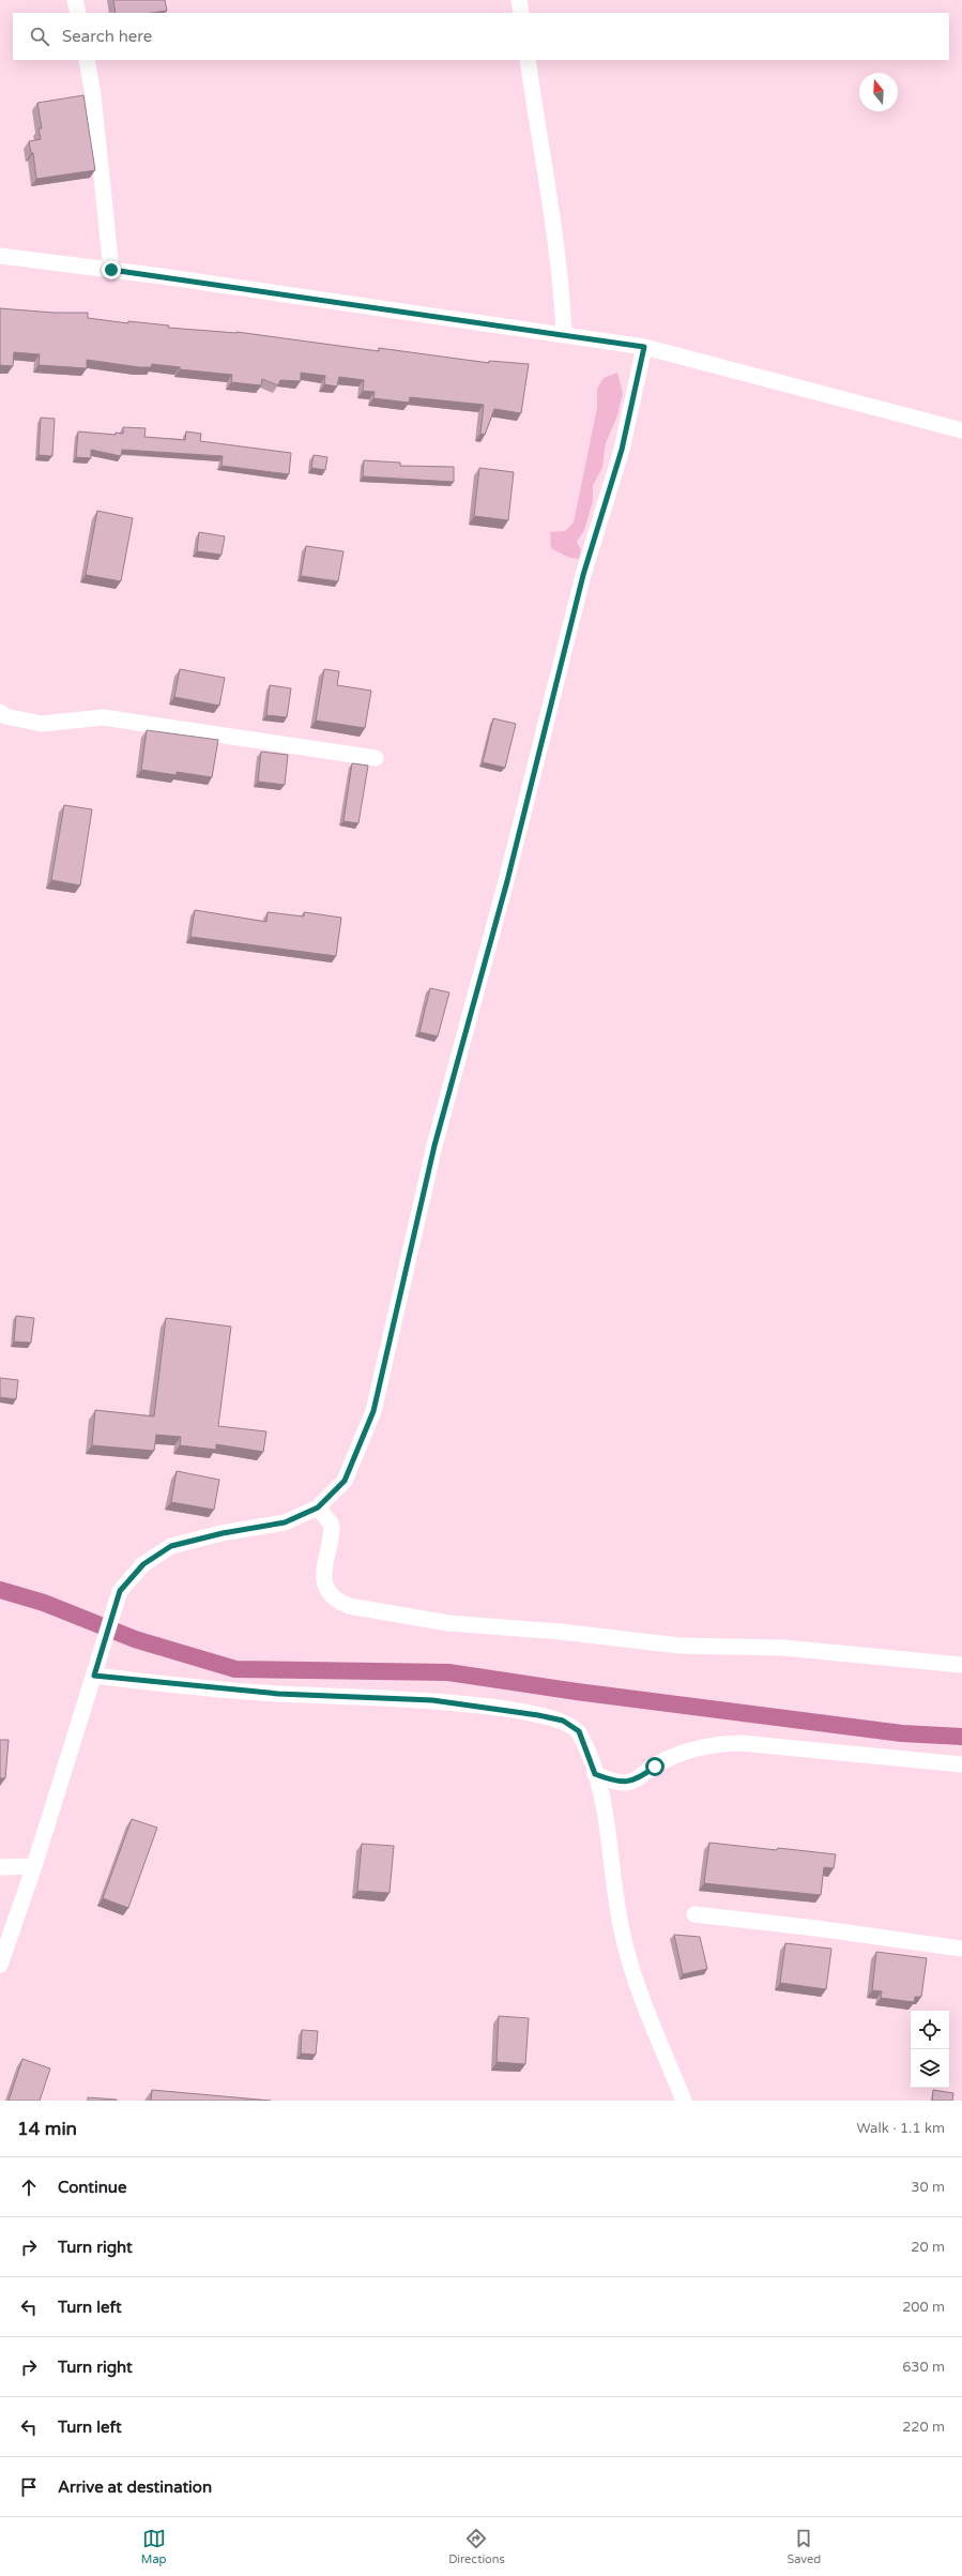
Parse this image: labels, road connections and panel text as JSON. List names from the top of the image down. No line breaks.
{"north":"top","page":{"search":"Search here","heading":["14 min","Walk · 1.1 km"],"list":[["Continue","30 m"],["Turn right","20 m"],["Turn left","200 m"],["Turn right","630 m"],["Turn left","220 m"],"Arrive at destination"],"nav":["Map","Directions","Saved"]}}
